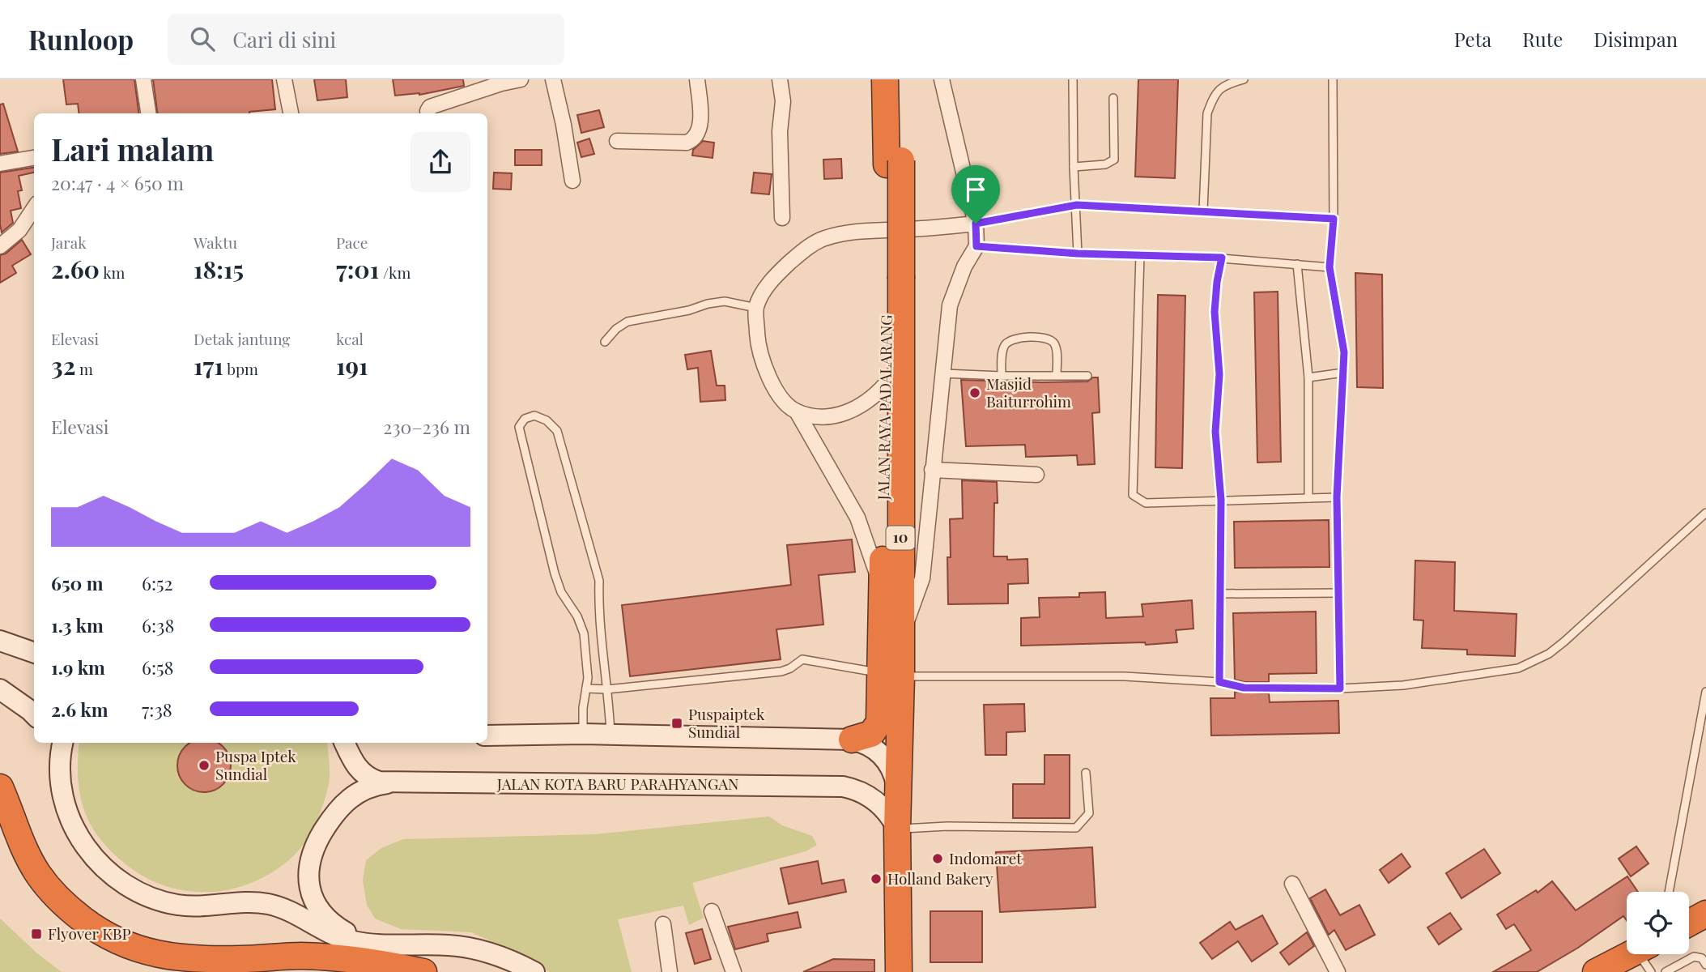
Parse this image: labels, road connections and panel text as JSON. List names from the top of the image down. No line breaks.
{"streets":{"highway":["JALAN RAYA PADALARANG","10"],"main road":["JALAN KOTA BARU PARAHYANGAN"]},"crossings":[["JALAN RAYA PADALARANG","JALAN KOTA BARU PARAHYANGAN"]],"places":{"other":["Masjid Baiturrohim","Puspa Iptek Sundial","Indomaret","Holland Bakery"],"transit":["Puspaiptek Sundial","Flyover KBP"]},"page":{"header":"Runloop","search":"Cari di sini","nav":["Peta","Rute","Disimpan"],"heading":["Lari malam","20:47 · 4 × 650 m"],"stats":[["Jarak","2.60 km"],["Waktu","18:15"],["Pace","7:01 /km"],["Elevasi","32 m"],["Detak jantung","171 bpm"],["kcal","191"]],"chart":["Elevasi","230–236 m"],"list":[{"name":"650 m","note":"6:52"},{"name":"1.3 km","note":"6:38"},{"name":"1.9 km","note":"6:58"},{"name":"2.6 km","note":"7:38"}]}}
